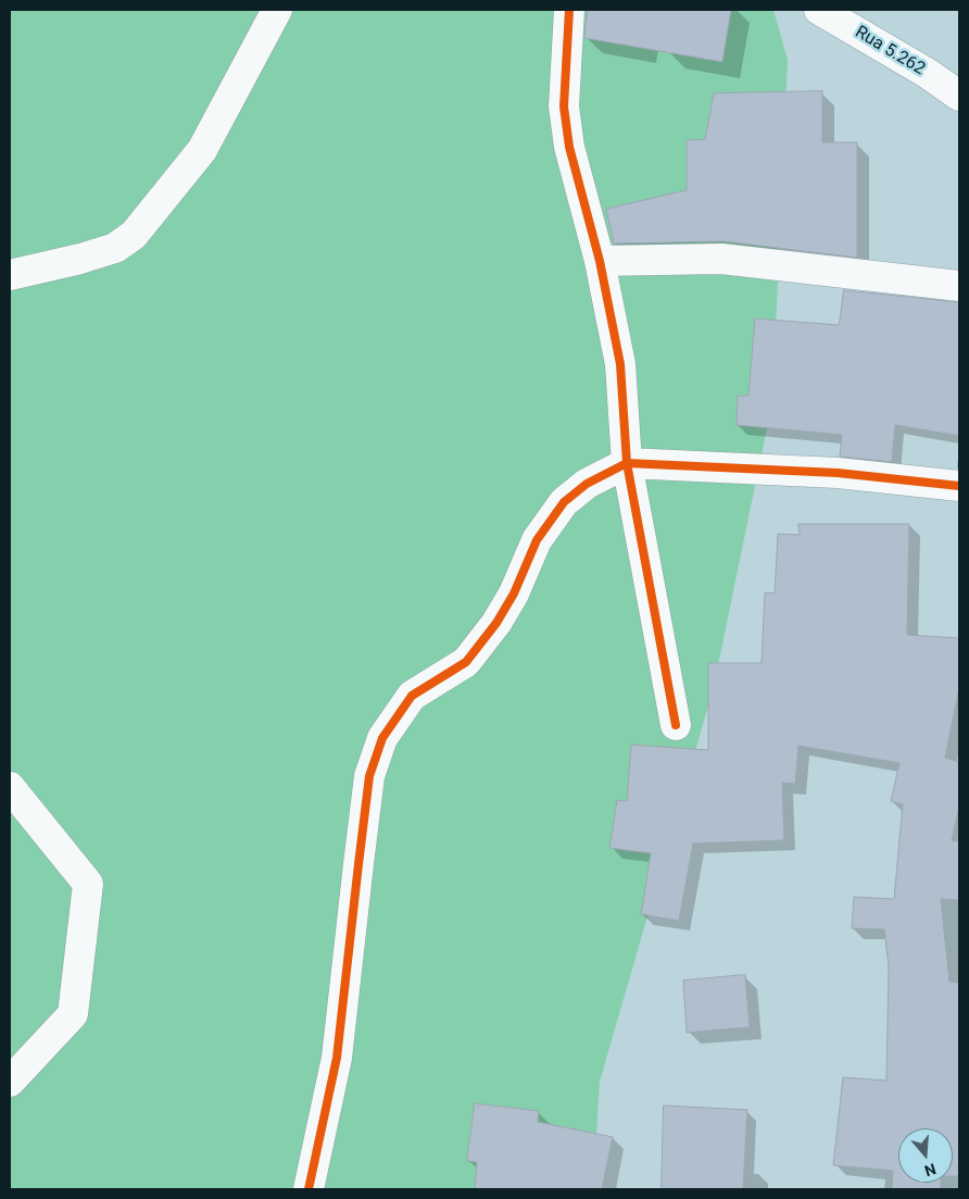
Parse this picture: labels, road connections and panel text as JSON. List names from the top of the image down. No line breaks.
{"streets":{"street":["Rua 5.262"]},"north":"bottom"}
